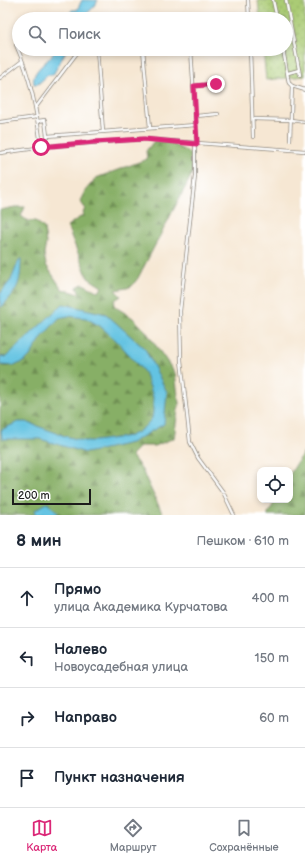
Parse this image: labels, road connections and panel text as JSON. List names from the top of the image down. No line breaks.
{"scale_bar":"200 m","page":{"search":"Поиск","scale":"200 m","heading":["8 мин","Пешком · 610 m"],"list":[["Прямо","улица Академика Курчатова","400 m"],["Налево","Новоусадебная улица","150 m"],["Направо","60 m"],"Пункт назначения"],"nav":["Карта","Маршрут","Сохранённые"]}}
